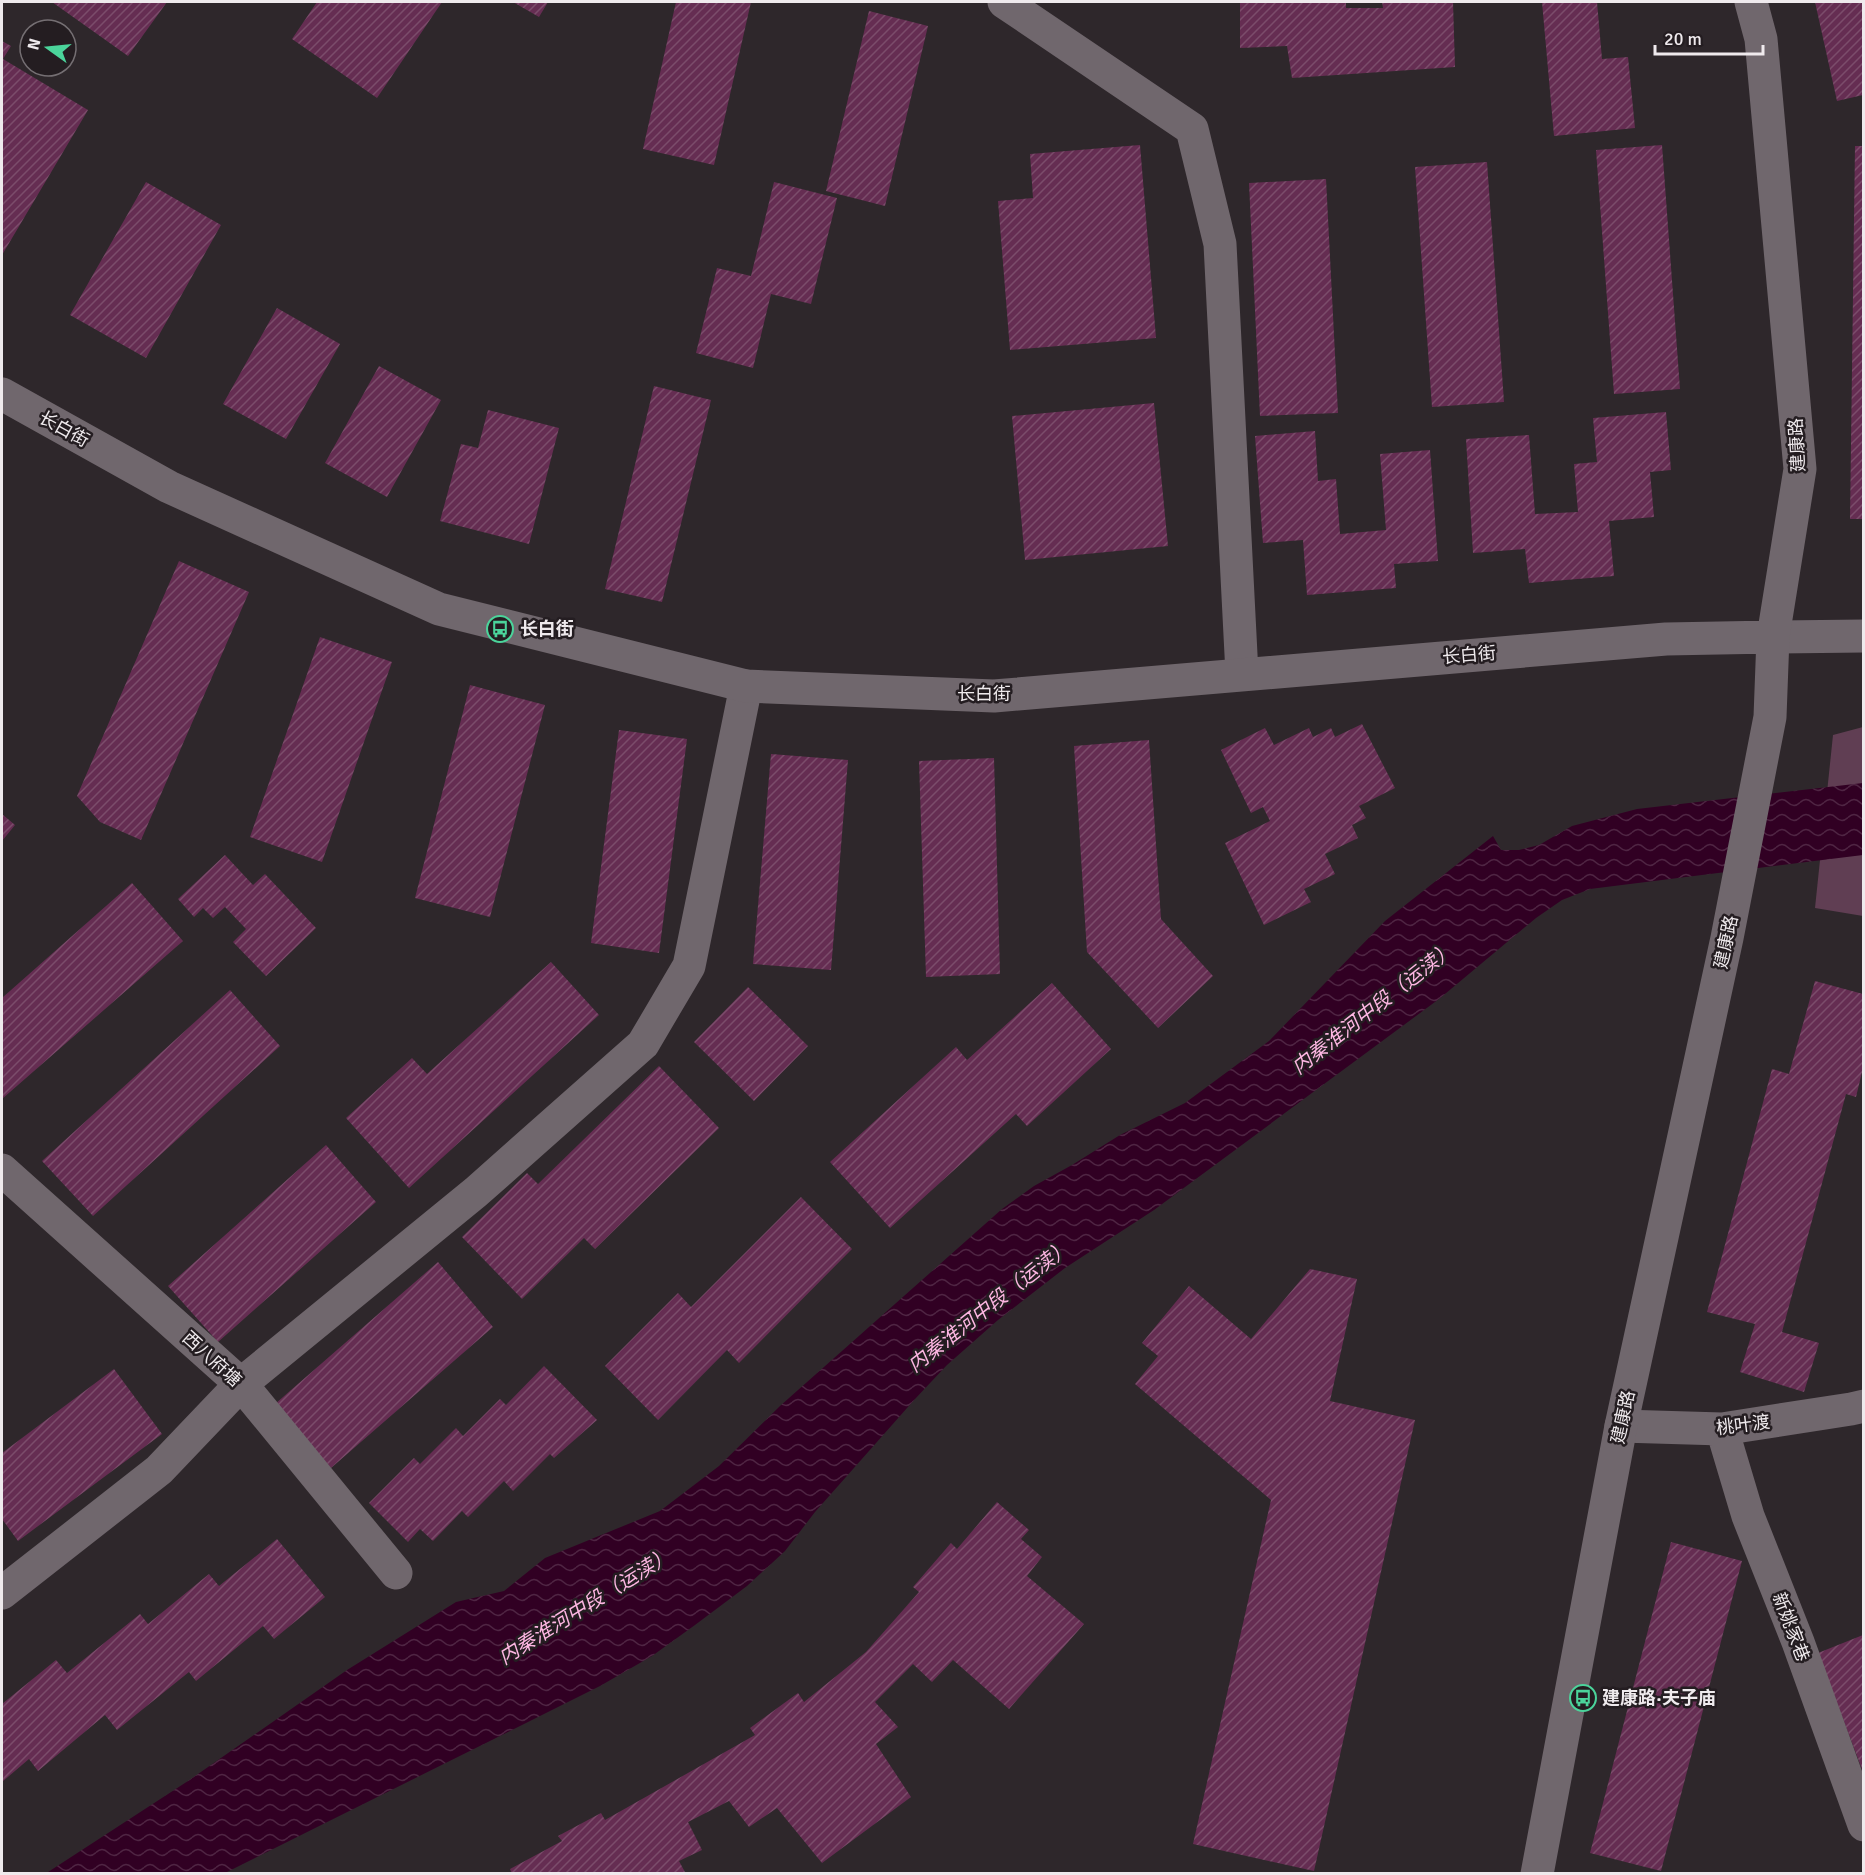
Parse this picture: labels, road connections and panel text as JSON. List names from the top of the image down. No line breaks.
{"streets":{"street":["长白街","建康路","西八府塘","桃叶渡","新姚家巷"]},"crossings":[["长白街","建康路"],["建康路","桃叶渡"],["桃叶渡","新姚家巷"]],"water":["内秦淮河中段（运渎）"],"places":{"bus stop":["长白街","建康路·夫子庙"]},"scale_bar":"20 m","north":"left"}
